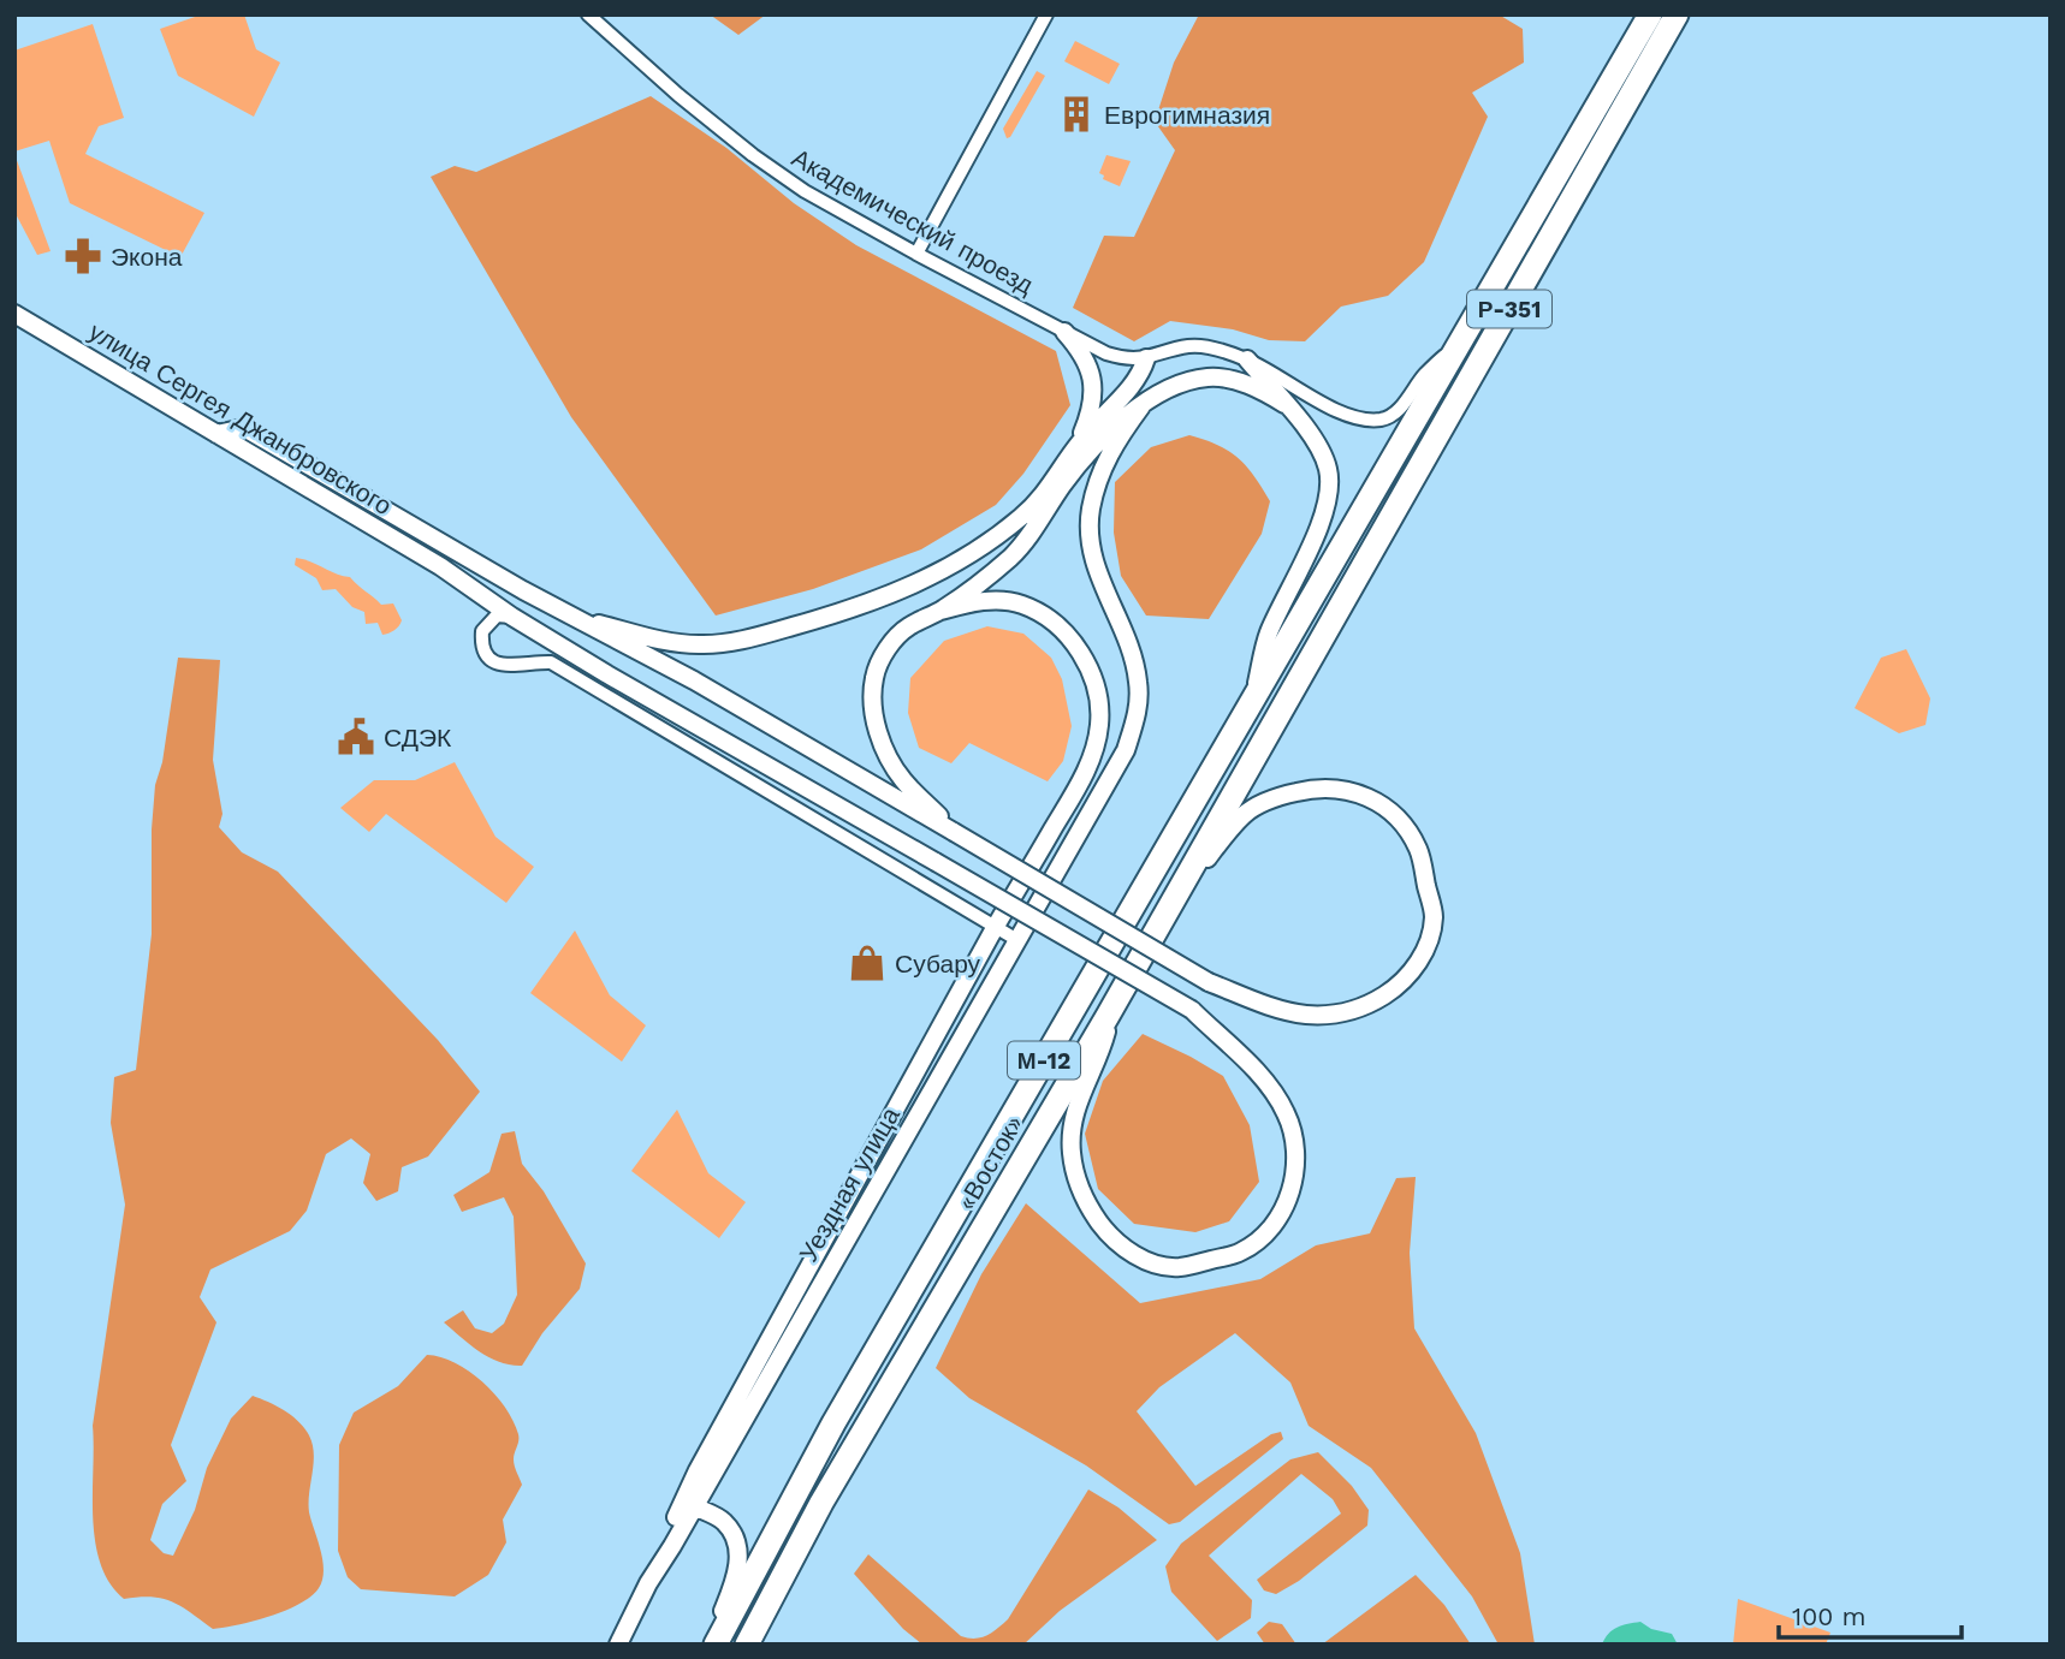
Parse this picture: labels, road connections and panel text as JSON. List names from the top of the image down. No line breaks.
{"streets":{"highway":["Р-351","М-12","«Восток»"],"street":["Академический проезд","улица Сергея Джанбровского","Уездная улица"]},"crossings":[["Р-351","«Восток»"],["улица Сергея Джанбровского","«Восток»"]],"places":{"building":["Еврогимназия"],"pharmacy":["Экона"],"public building":["СДЭК"],"shop":["Субару"]},"scale_bar":"100 m"}
